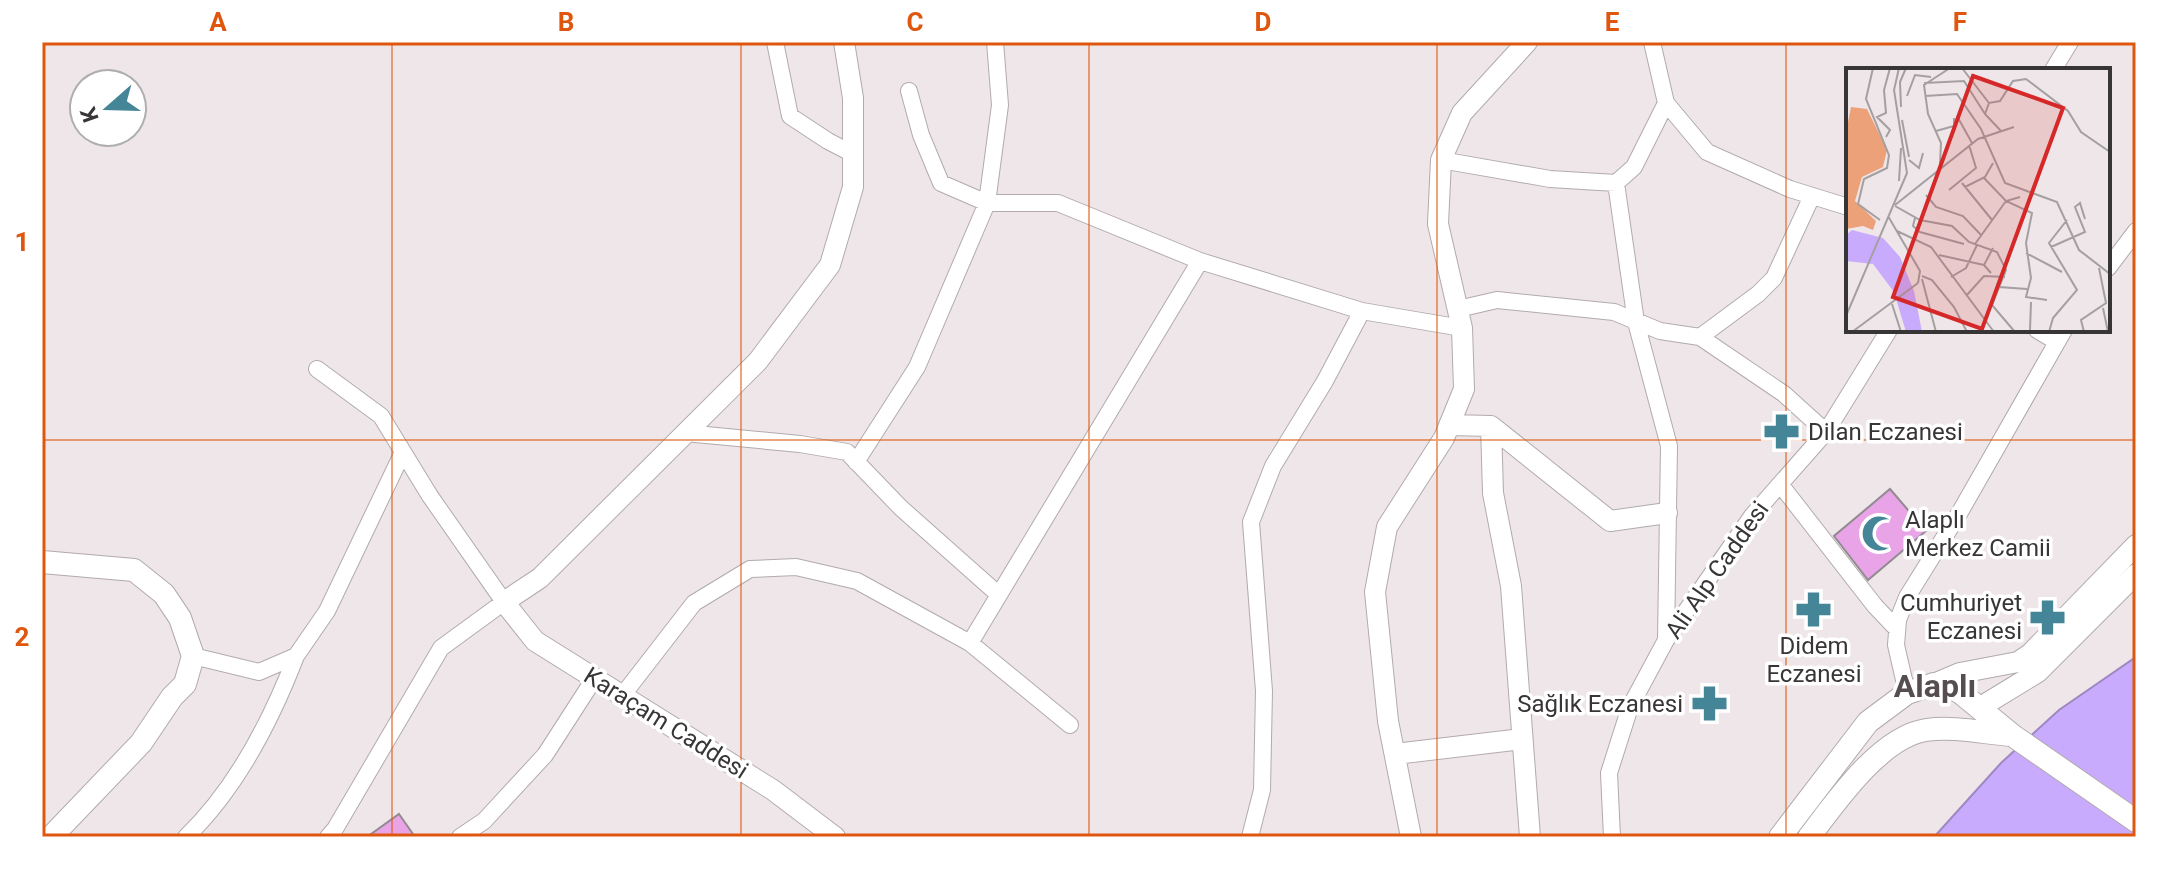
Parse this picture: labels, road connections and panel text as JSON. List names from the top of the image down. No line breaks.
{"streets":{"street":["Ali Alp Caddesi","Karaçam Caddesi"]},"districts":["Alaplı"],"places":{"pharmacy":["Dilan Eczanesi","Didem Eczanesi","Cumhuriyet Eczanesi","Sağlık Eczanesi"],"mosque":["Alaplı Merkez Camii"]},"north":"left","grid":{"columns":["A","B","C","D","E","F"],"rows":["1","2"]}}
